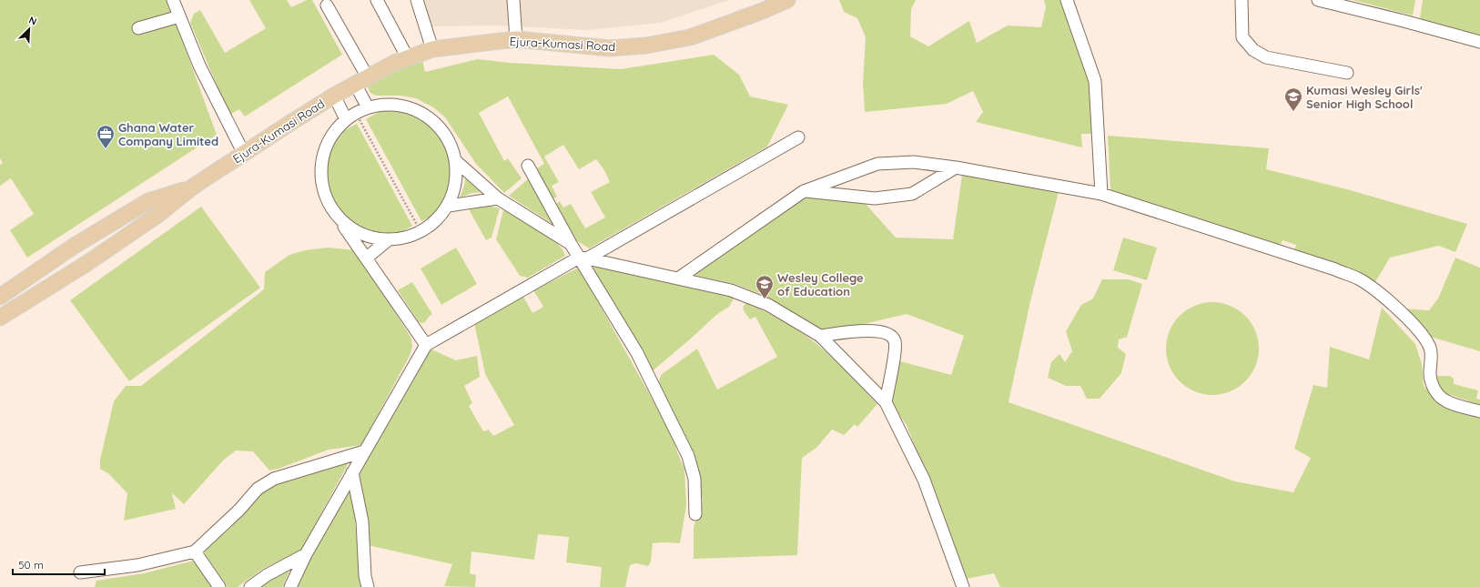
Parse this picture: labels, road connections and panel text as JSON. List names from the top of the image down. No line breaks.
{"streets":{"main road":["Ejura-Kumasi Road"]},"places":{"school or university":["Kumasi Wesley Girls' Senior High School","Wesley College of Education"],"office":["Ghana Water Company Limited"]},"scale_bar":"50 m","north":"top right"}
